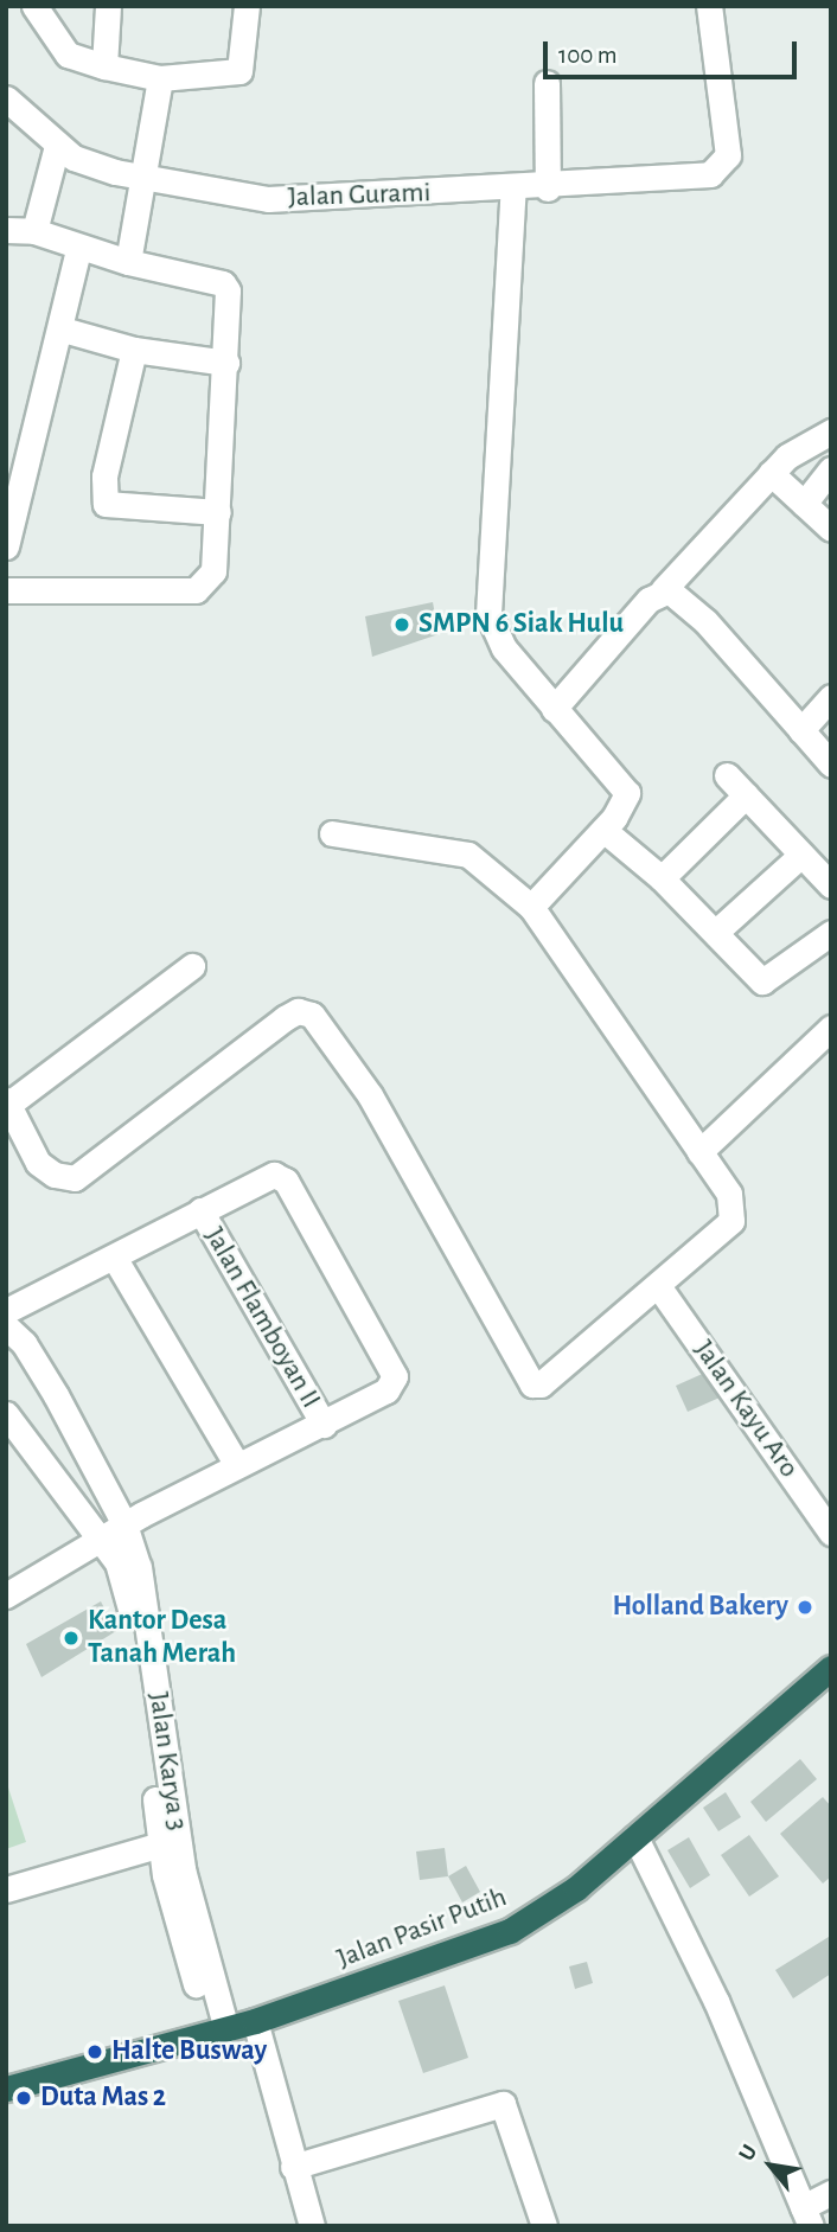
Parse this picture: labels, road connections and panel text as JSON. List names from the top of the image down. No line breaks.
{"streets":{"highway":["Jalan Pasir Putih"],"street":["Jalan Gurami","Jalan Flamboyan II","Jalan Kayu Aro","Jalan Karya 3"]},"crossings":[["Jalan Karya 3","Jalan Pasir Putih"]],"places":["SMPN 6 Siak Hulu","Holland Bakery","Kantor Desa Tanah Merah","Halte Busway","Duta Mas 2"],"scale_bar":"100 m","north":"top left"}
